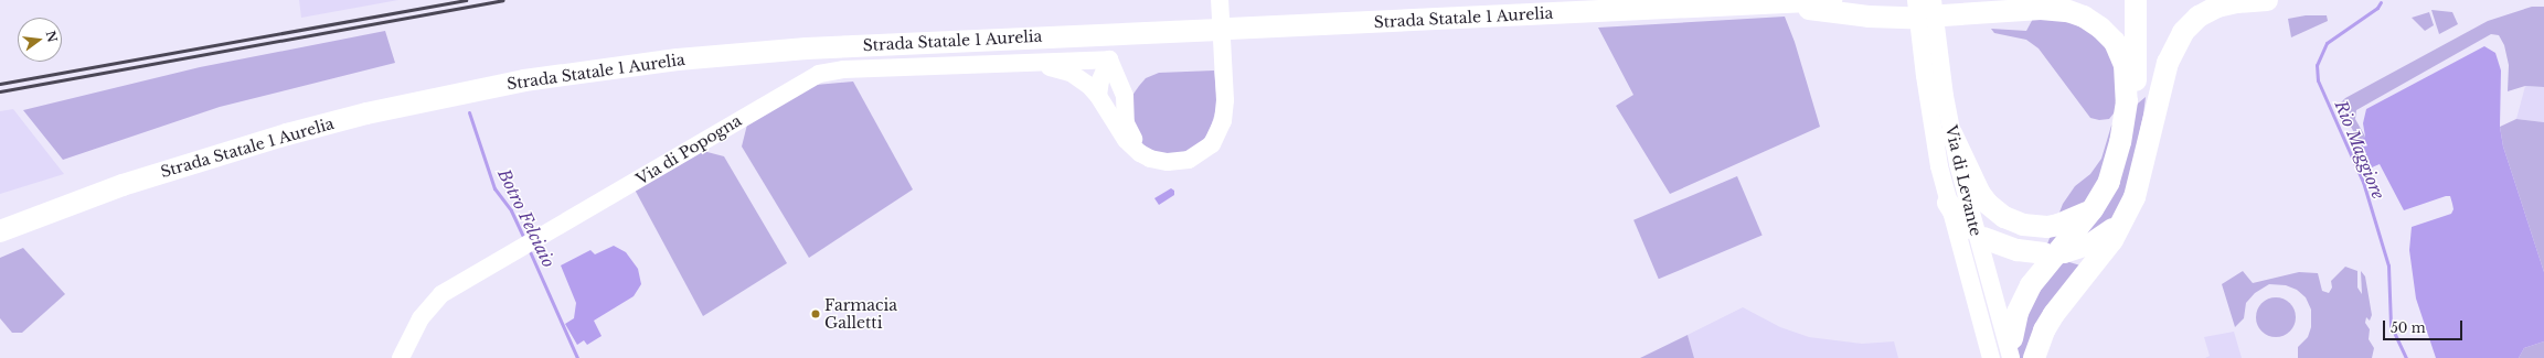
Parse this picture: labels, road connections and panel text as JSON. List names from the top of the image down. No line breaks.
{"streets":{"highway":["Strada Statale 1 Aurelia"],"main road":["Via di Popogna","Via di Levante"]},"crossings":[["Strada Statale 1 Aurelia","Via di Popogna"]],"water":["Rio Maggiore","Botro Felciaio"],"places":["Farmacia Galletti"],"scale_bar":"50 m","north":"right"}
